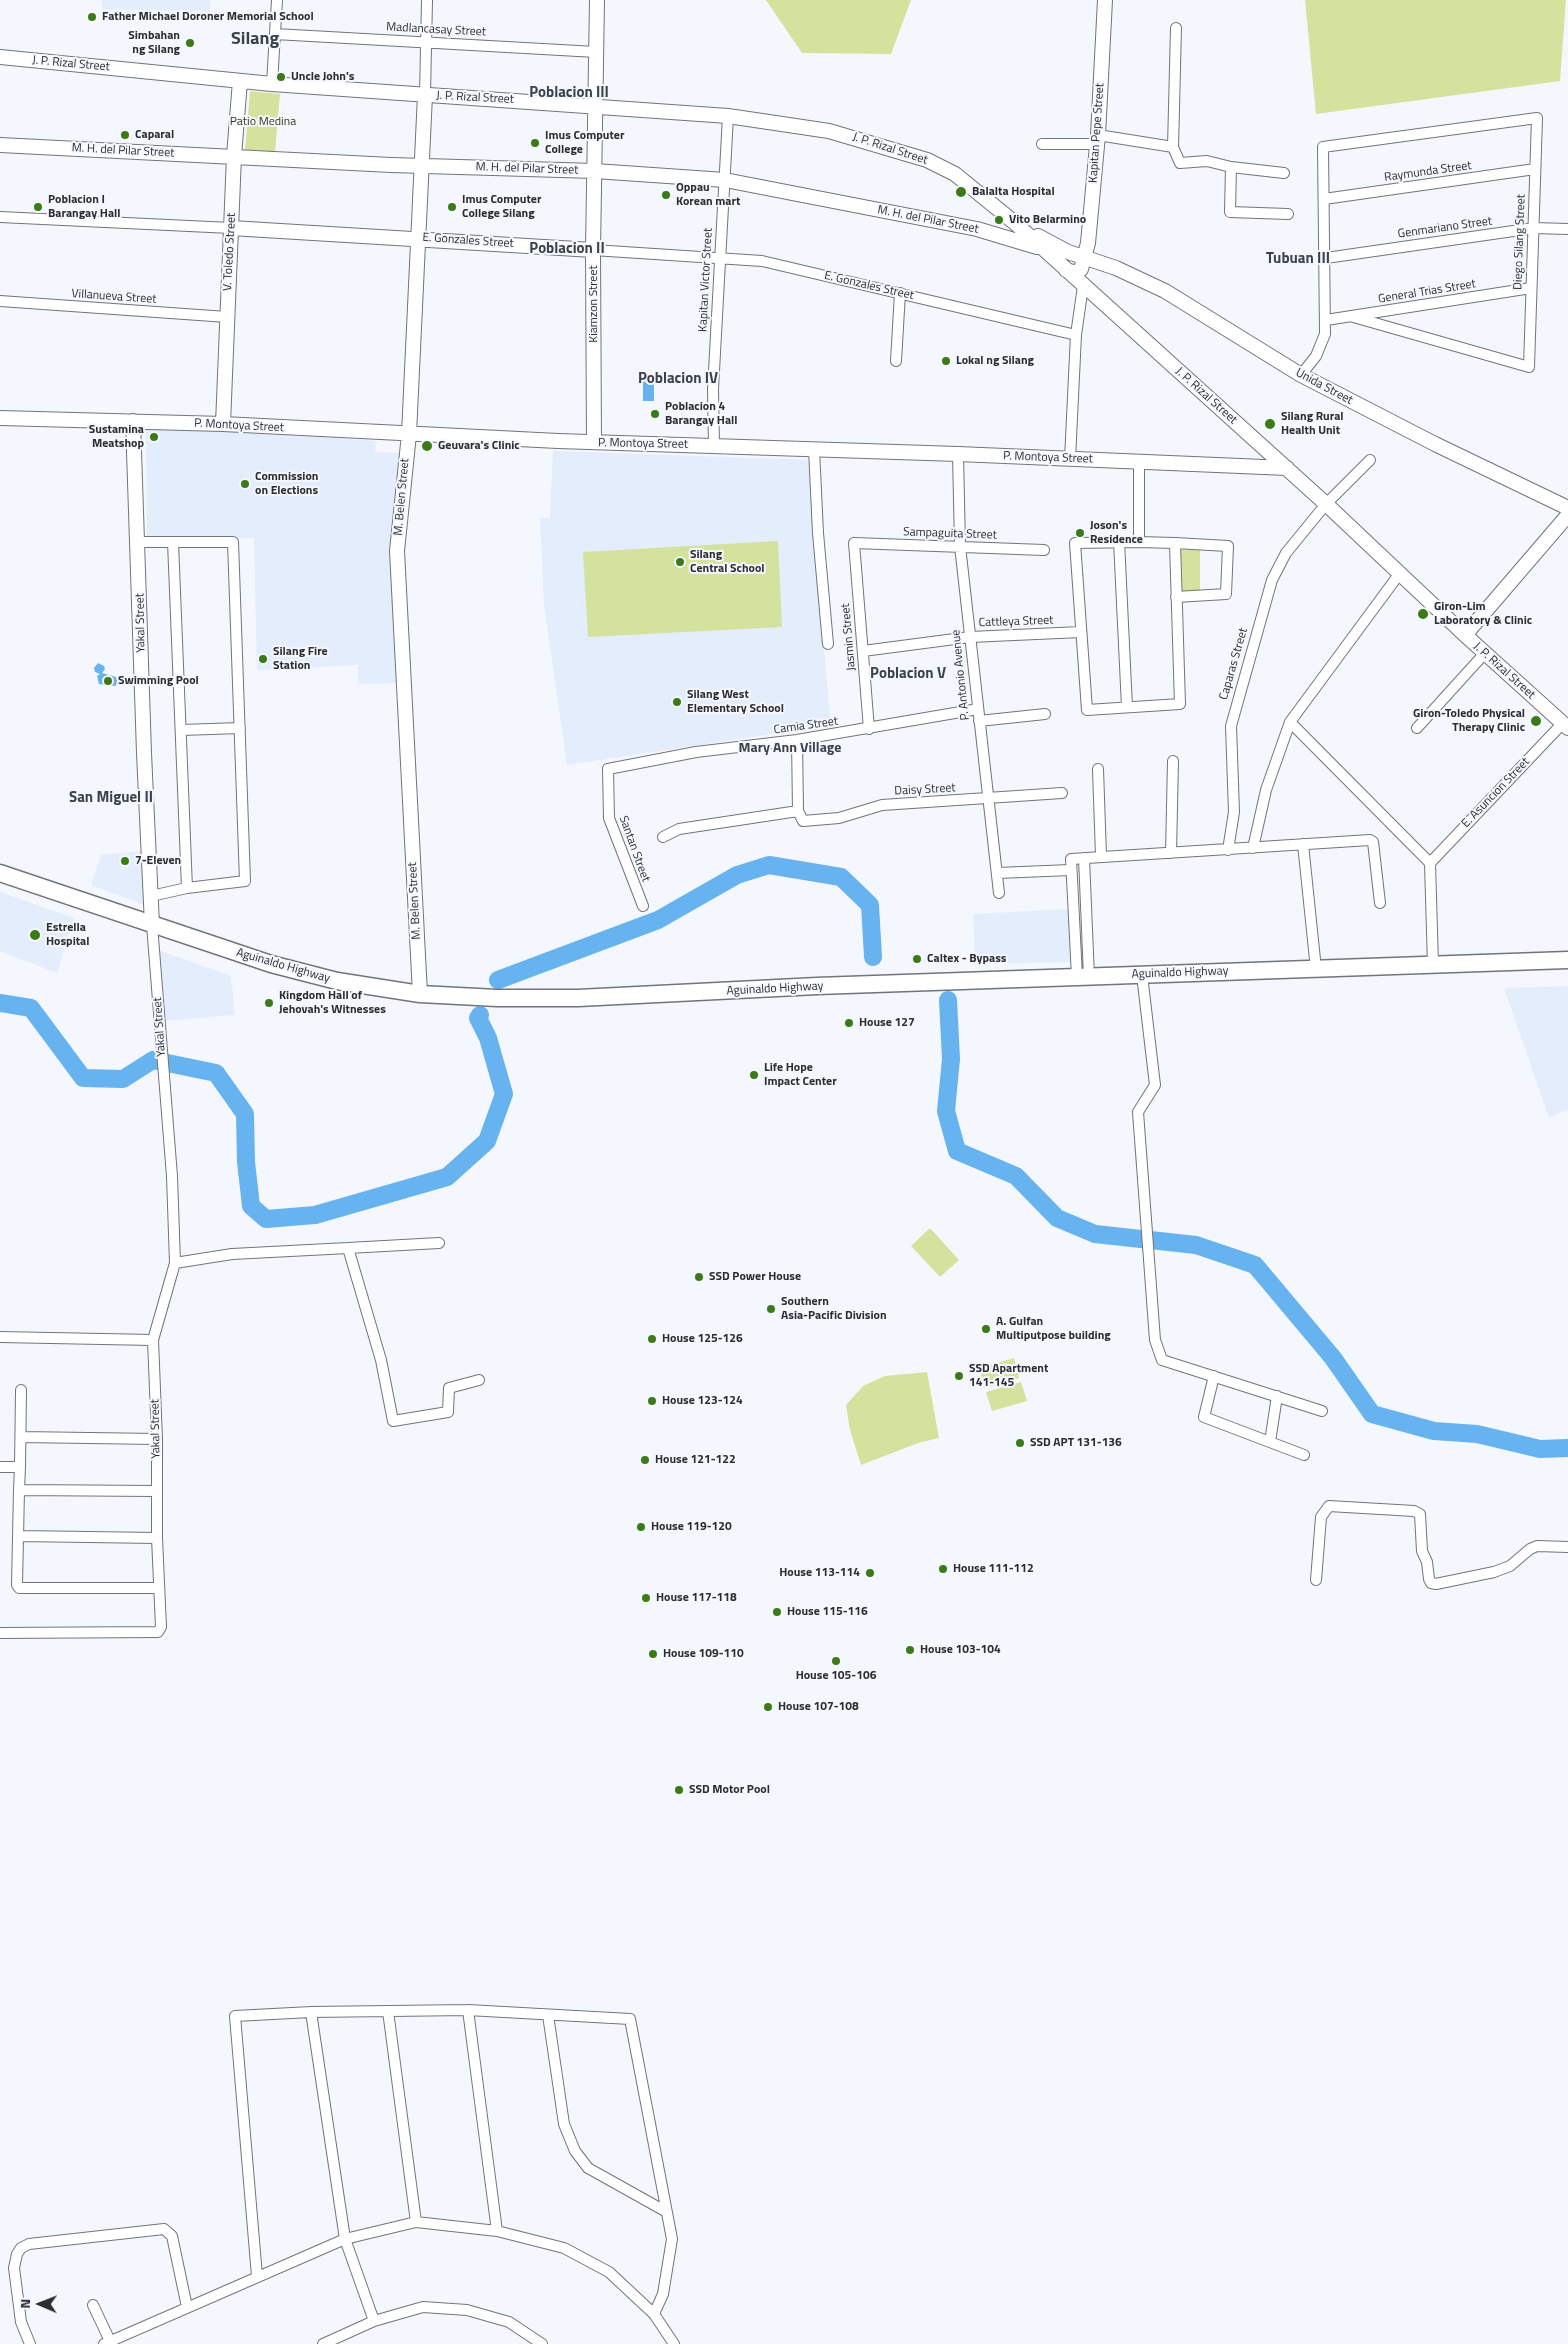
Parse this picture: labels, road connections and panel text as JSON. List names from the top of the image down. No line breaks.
{"streets":{"main road":["Aguinaldo Highway"],"street":["Madlancasay Street","J. P. Rizal Street","Kapitan Pepe Street","M. H. del Pilar Street","Raymunda Street","Genmariano Street","E. Gonzales Street","Diego Silang Street","V. Toledo Street","Kapitan Victor Street","General Trias Street","Villanueva Street","Kiamzon Street","Unida Street","P. Montoya Street","M. Belen Street","Sampaguita Street","Cattleya Street","Yakal Street","Jasmin Street","Caparas Street","P. Antonio Avenue","Camia Street","Daisy Street","E. Asuncion Street","Santan Street"]},"crossings":[["Madlancasay Street","Kiamzon Street"],["Madlancasay Street","M. Belen Street"],["J. P. Rizal Street","Kapitan Pepe Street"],["J. P. Rizal Street","M. H. del Pilar Street"],["J. P. Rizal Street","V. Toledo Street"],["J. P. Rizal Street","Kapitan Victor Street"],["J. P. Rizal Street","Kiamzon Street"],["J. P. Rizal Street","Unida Street"],["J. P. Rizal Street","P. Montoya Street"],["J. P. Rizal Street","M. Belen Street"],["J. P. Rizal Street","Caparas Street"],["J. P. Rizal Street","E. Asuncion Street"],["Kapitan Pepe Street","Unida Street"],["M. H. del Pilar Street","V. Toledo Street"],["M. H. del Pilar Street","Kapitan Victor Street"],["M. H. del Pilar Street","Kiamzon Street"],["M. H. del Pilar Street","M. Belen Street"],["Raymunda Street","Diego Silang Street"],["Genmariano Street","Diego Silang Street"],["E. Gonzales Street","V. Toledo Street"],["E. Gonzales Street","Kapitan Victor Street"],["E. Gonzales Street","Kiamzon Street"],["E. Gonzales Street","M. Belen Street"],["Diego Silang Street","General Trias Street"],["V. Toledo Street","Villanueva Street"],["V. Toledo Street","P. Montoya Street"],["Kapitan Victor Street","P. Montoya Street"],["Kiamzon Street","P. Montoya Street"],["P. Montoya Street","M. Belen Street"],["P. Montoya Street","Yakal Street"],["P. Montoya Street","P. Antonio Avenue"],["M. Belen Street","Aguinaldo Highway"],["Sampaguita Street","Jasmin Street"],["Sampaguita Street","P. Antonio Avenue"],["Cattleya Street","Jasmin Street"],["Cattleya Street","P. Antonio Avenue"],["Yakal Street","Aguinaldo Highway"],["Jasmin Street","Camia Street"],["P. Antonio Avenue","Camia Street"],["P. Antonio Avenue","Daisy Street"],["Camia Street","Santan Street"]],"districts":["Silang","Poblacion III","Poblacion II","Tubuan III","Poblacion IV","Poblacion V","Mary Ann Village","San Miguel II"],"parks":["Patio Medina"],"places":["Father Michael Doroner Memorial School","Simbahan ng Silang","Uncle John's","Caparal","Imus Computer College","Balalta Hospital","Oppau Korean mart","Poblacion I Barangay Hall","Imus Computer College Silang","Vito Belarmino","Lokal ng Silang","Poblacion 4 Barangay Hall","Silang Rural Health Unit","Sustamina Meatshop","Geuvara's Clinic","Commission on Elections","Joson's Residence","Silang Central School","Giron-Lim Laboratory & Clinic","Silang Fire Station","Swimming Pool","Silang West Elementary School","Giron-Toledo Physical Therapy Clinic","7-Eleven","Estrella Hospital","Caltex - Bypass","Kingdom Hall of Jehovah's Witnesses","House 127","Life Hope Impact Center","SSD Power House","Southern Asia-Pacific Division","A. Gulfan Multiputpose building","House 125-126","SSD Apartment 141-145","House 123-124","SSD APT 131-136","House 121-122","House 119-120","House 111-112","House 113-114","House 117-118","House 115-116","House 103-104","House 109-110","House 105-106","House 107-108","SSD Motor Pool"],"north":"left"}
